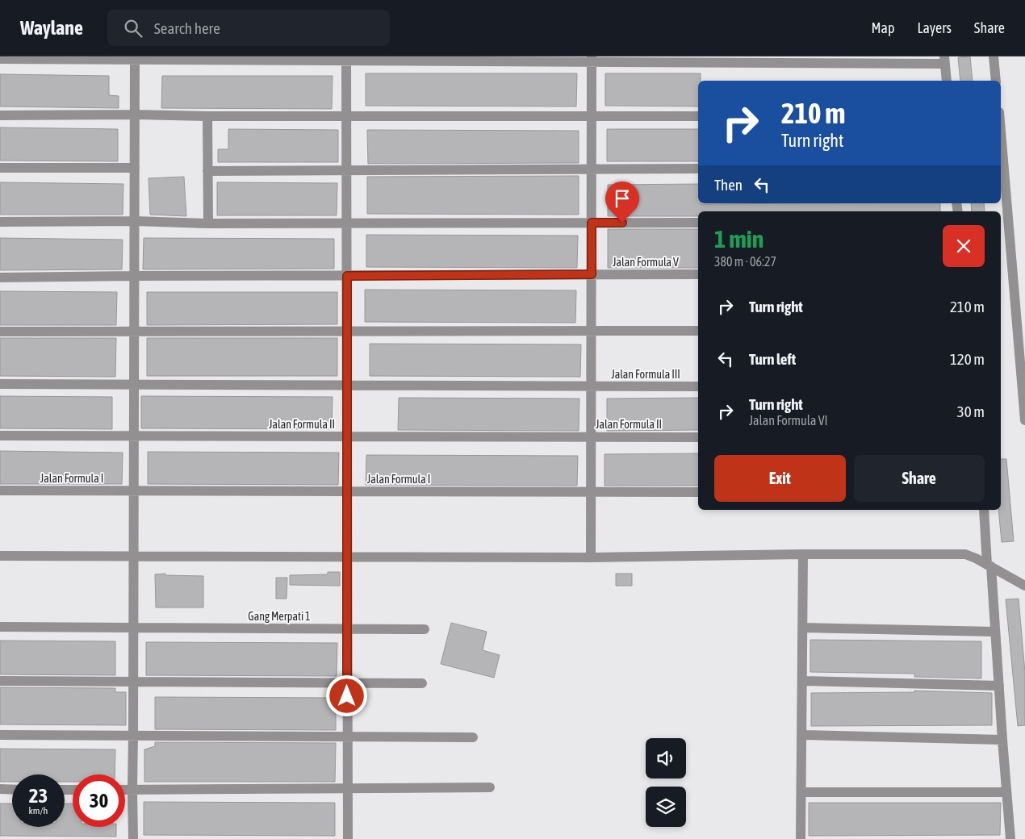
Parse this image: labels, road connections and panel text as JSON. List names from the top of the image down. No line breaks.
{"streets":{"street":["Jalan Formula V","Jalan Formula III","Jalan Formula II","Jalan Formula I","Gang Merpati 1"]},"page":{"header":"Waylane","search":"Search here","nav":["Map","Layers","Share"],"turn":["210 m","Turn right"],"then":"Then","heading":["1 min","380 m · 06:27"],"list":[{"name":"Turn right","value":"210 m"},{"name":"Turn left","value":"120 m"},{"name":"Turn right","note":"Jalan Formula VI","value":"30 m"}],"buttons":["Exit","Share"],"speed":"23 km/h","limit":"30"}}
